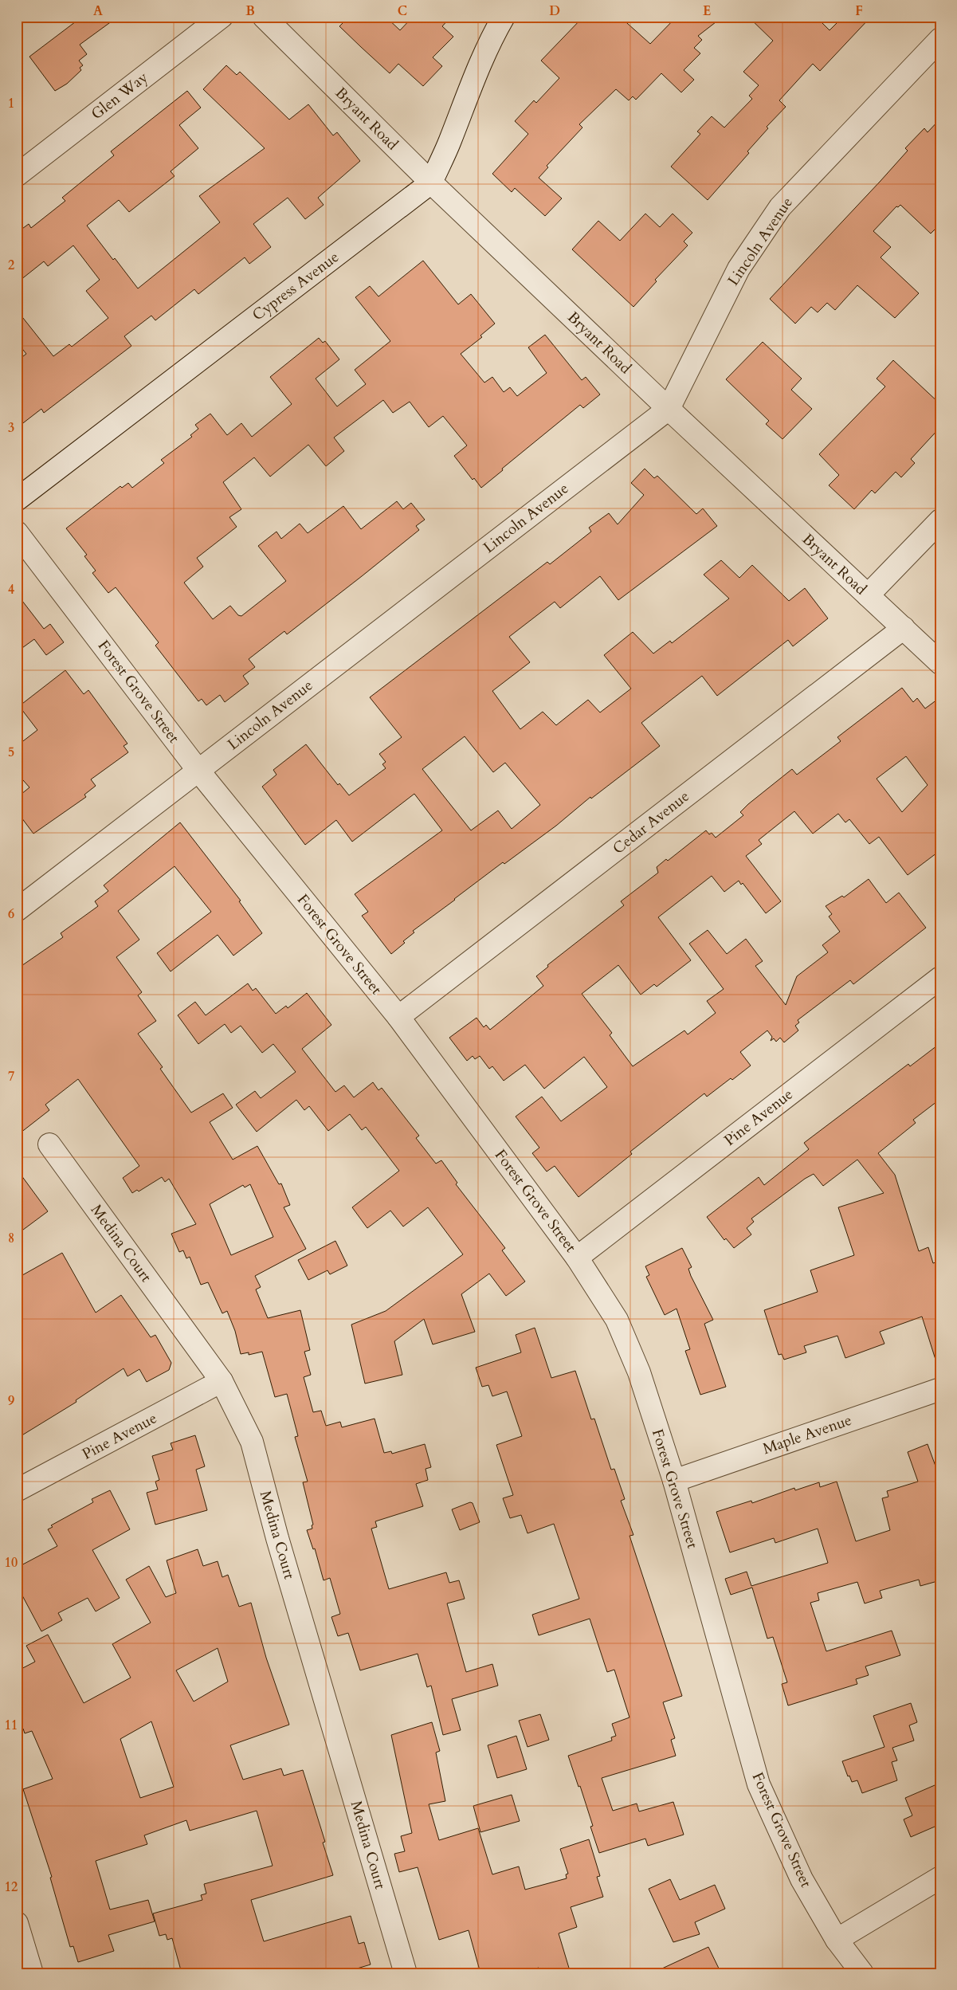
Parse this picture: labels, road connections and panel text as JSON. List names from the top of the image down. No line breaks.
{"streets":{"street":["Glen Way","Bryant Road","Lincoln Avenue","Cypress Avenue","Forest Grove Street","Cedar Avenue","Pine Avenue","Medina Court","Maple Avenue"]},"crossings":[["Bryant Road","Lincoln Avenue"],["Bryant Road","Cypress Avenue"],["Bryant Road","Cedar Avenue"],["Lincoln Avenue","Forest Grove Street"],["Forest Grove Street","Cedar Avenue"],["Forest Grove Street","Pine Avenue"],["Forest Grove Street","Maple Avenue"],["Pine Avenue","Medina Court"]],"grid":{"columns":["A","B","C","D","E","F"],"rows":["1","2","3","4","5","6","7","8","9","10","11","12"]}}
